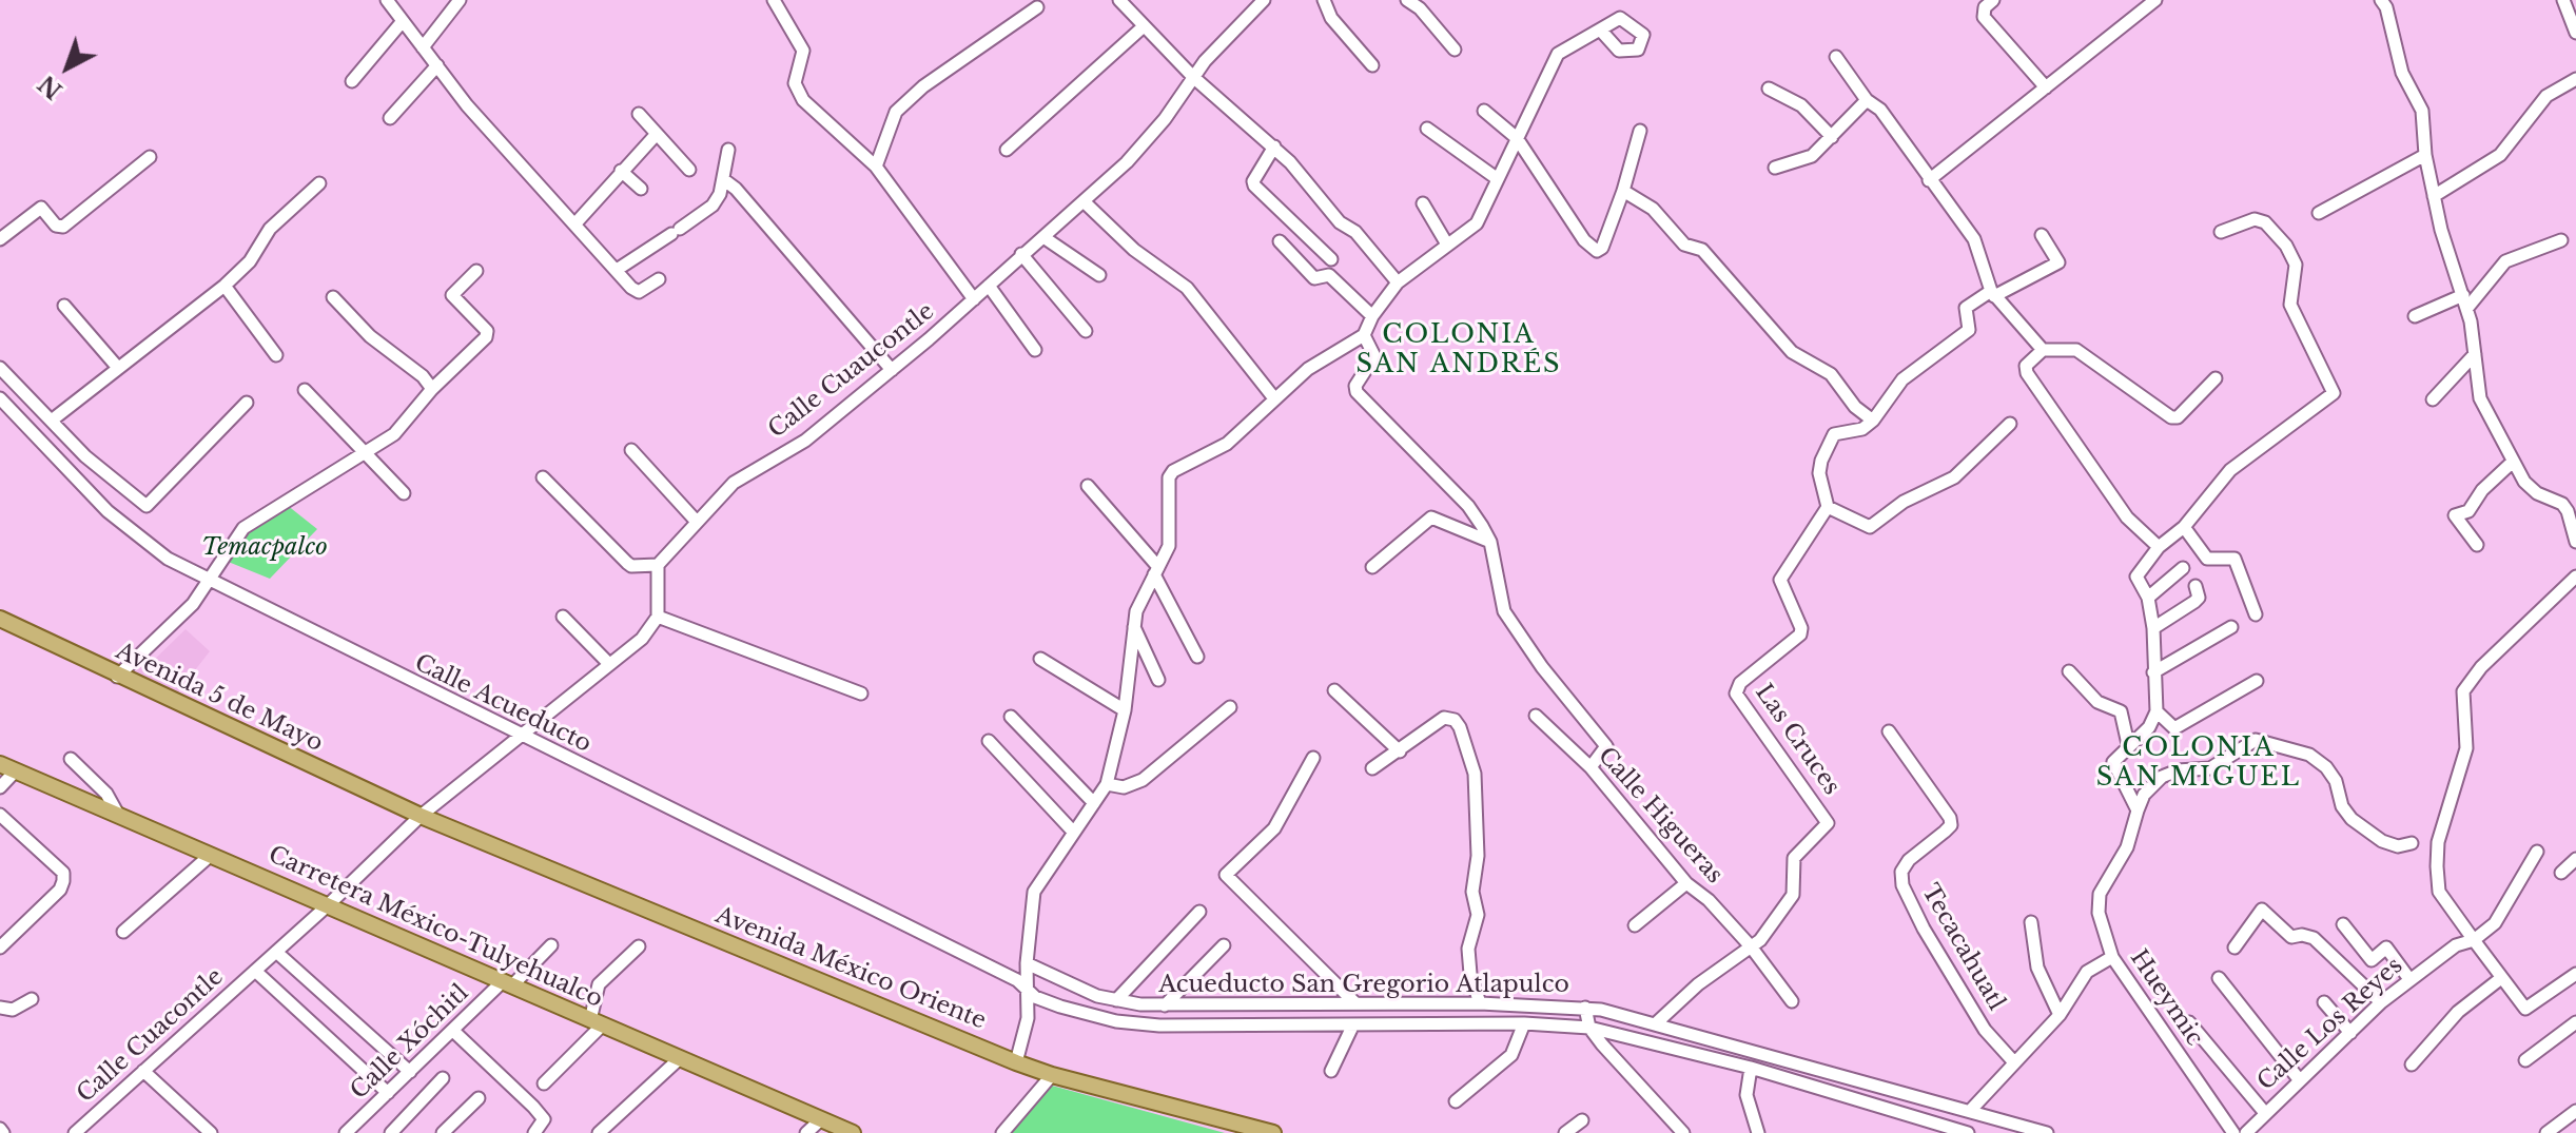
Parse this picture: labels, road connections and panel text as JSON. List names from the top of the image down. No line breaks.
{"streets":{"main road":["Avenida 5 de Mayo","Carretera México-Tulyehualco","Avenida México Oriente"],"street":["Calle Cuaucontle","Calle Acueducto","Las Cruces","Calle Higueras","Tecacahuatl","Acueducto San Gregorio Atlapulco","Hueymic","Calle Los Reyes","Calle Cuacontle","Calle Xóchitl"]},"crossings":[["Avenida 5 de Mayo","Avenida México Oriente"],["Avenida 5 de Mayo","Calle Cuacontle"],["Calle Acueducto","Acueducto San Gregorio Atlapulco"],["Las Cruces","Calle Higueras"],["Las Cruces","Acueducto San Gregorio Atlapulco"],["Carretera México-Tulyehualco","Calle Cuacontle"],["Carretera México-Tulyehualco","Calle Xóchitl"],["Avenida México Oriente","Calle Cuacontle"],["Calle Cuacontle","Calle Xóchitl"]],"districts":["COLONIA SAN ANDRÉS","COLONIA SAN MIGUEL"],"parks":["Temacpalco"],"north":"bottom left"}
